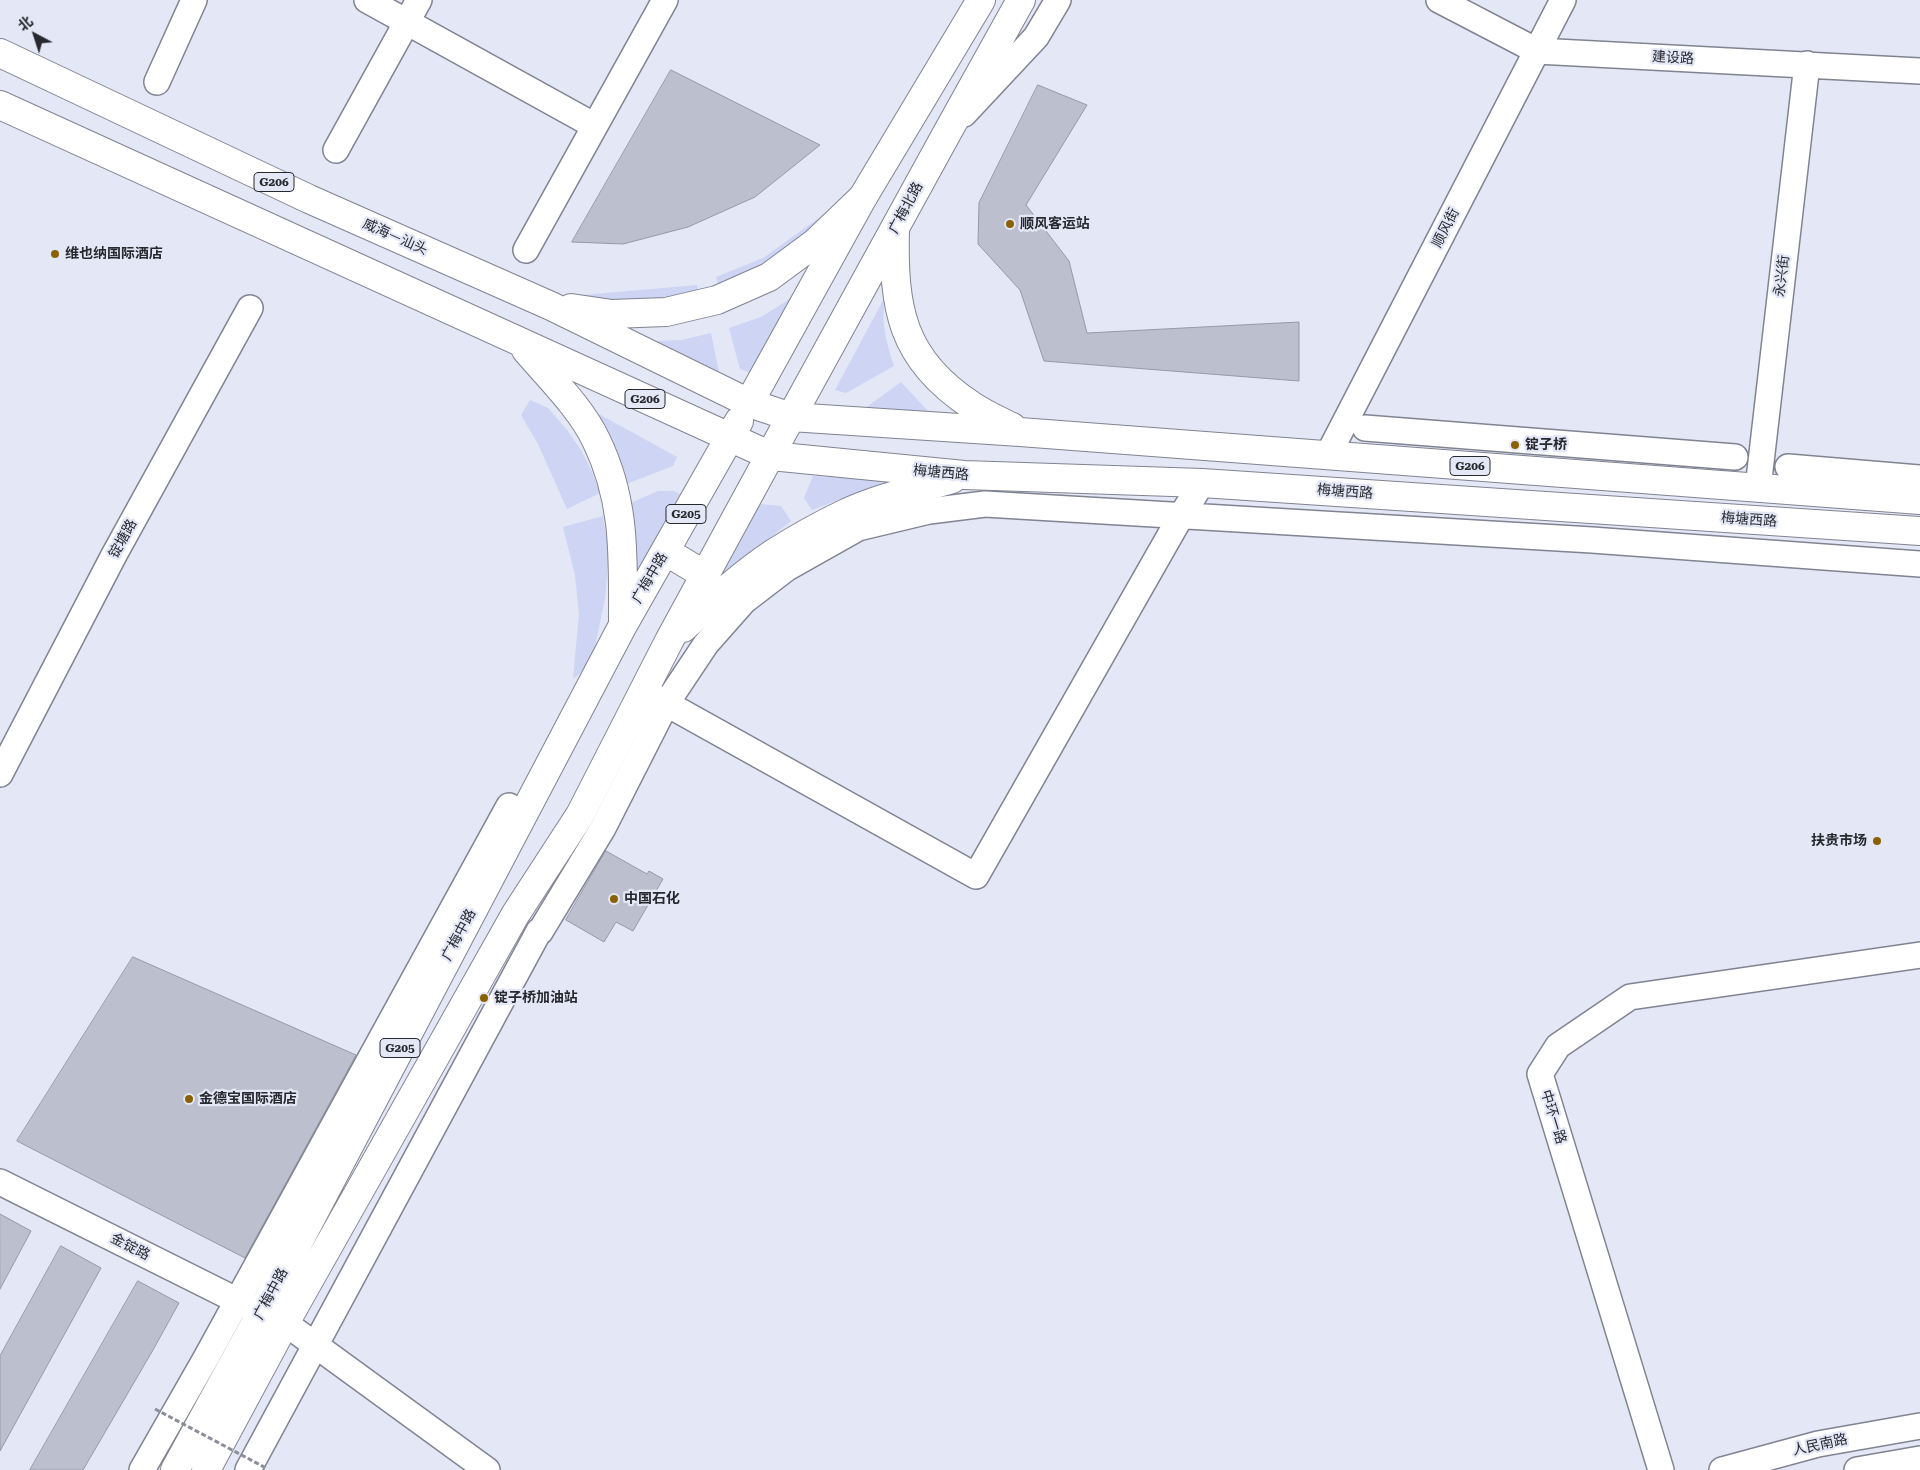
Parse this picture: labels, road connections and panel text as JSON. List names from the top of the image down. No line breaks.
{"streets":{"main road":["G206","广梅北路","威海—汕头","梅塘西路","G205","广梅中路"],"street":["建设路","顺风街","永兴街","锭塘路","中环一路","金锭路","人民南路"]},"crossings":[["建设路","顺风街"],["建设路","永兴街"],["G206","广梅北路"],["G206","顺风街"],["G206","威海—汕头"],["G206","永兴街"],["G206","梅塘西路"],["G206","广梅中路"],["广梅北路","威海—汕头"],["广梅北路","广梅中路"],["威海—汕头","广梅中路"],["梅塘西路","广梅中路"],["广梅中路","金锭路"]],"places":["顺风客运站","维也纳国际酒店","锭子桥","扶贵市场","中国石化","锭子桥加油站","金德宝国际酒店"],"north":"top left"}
